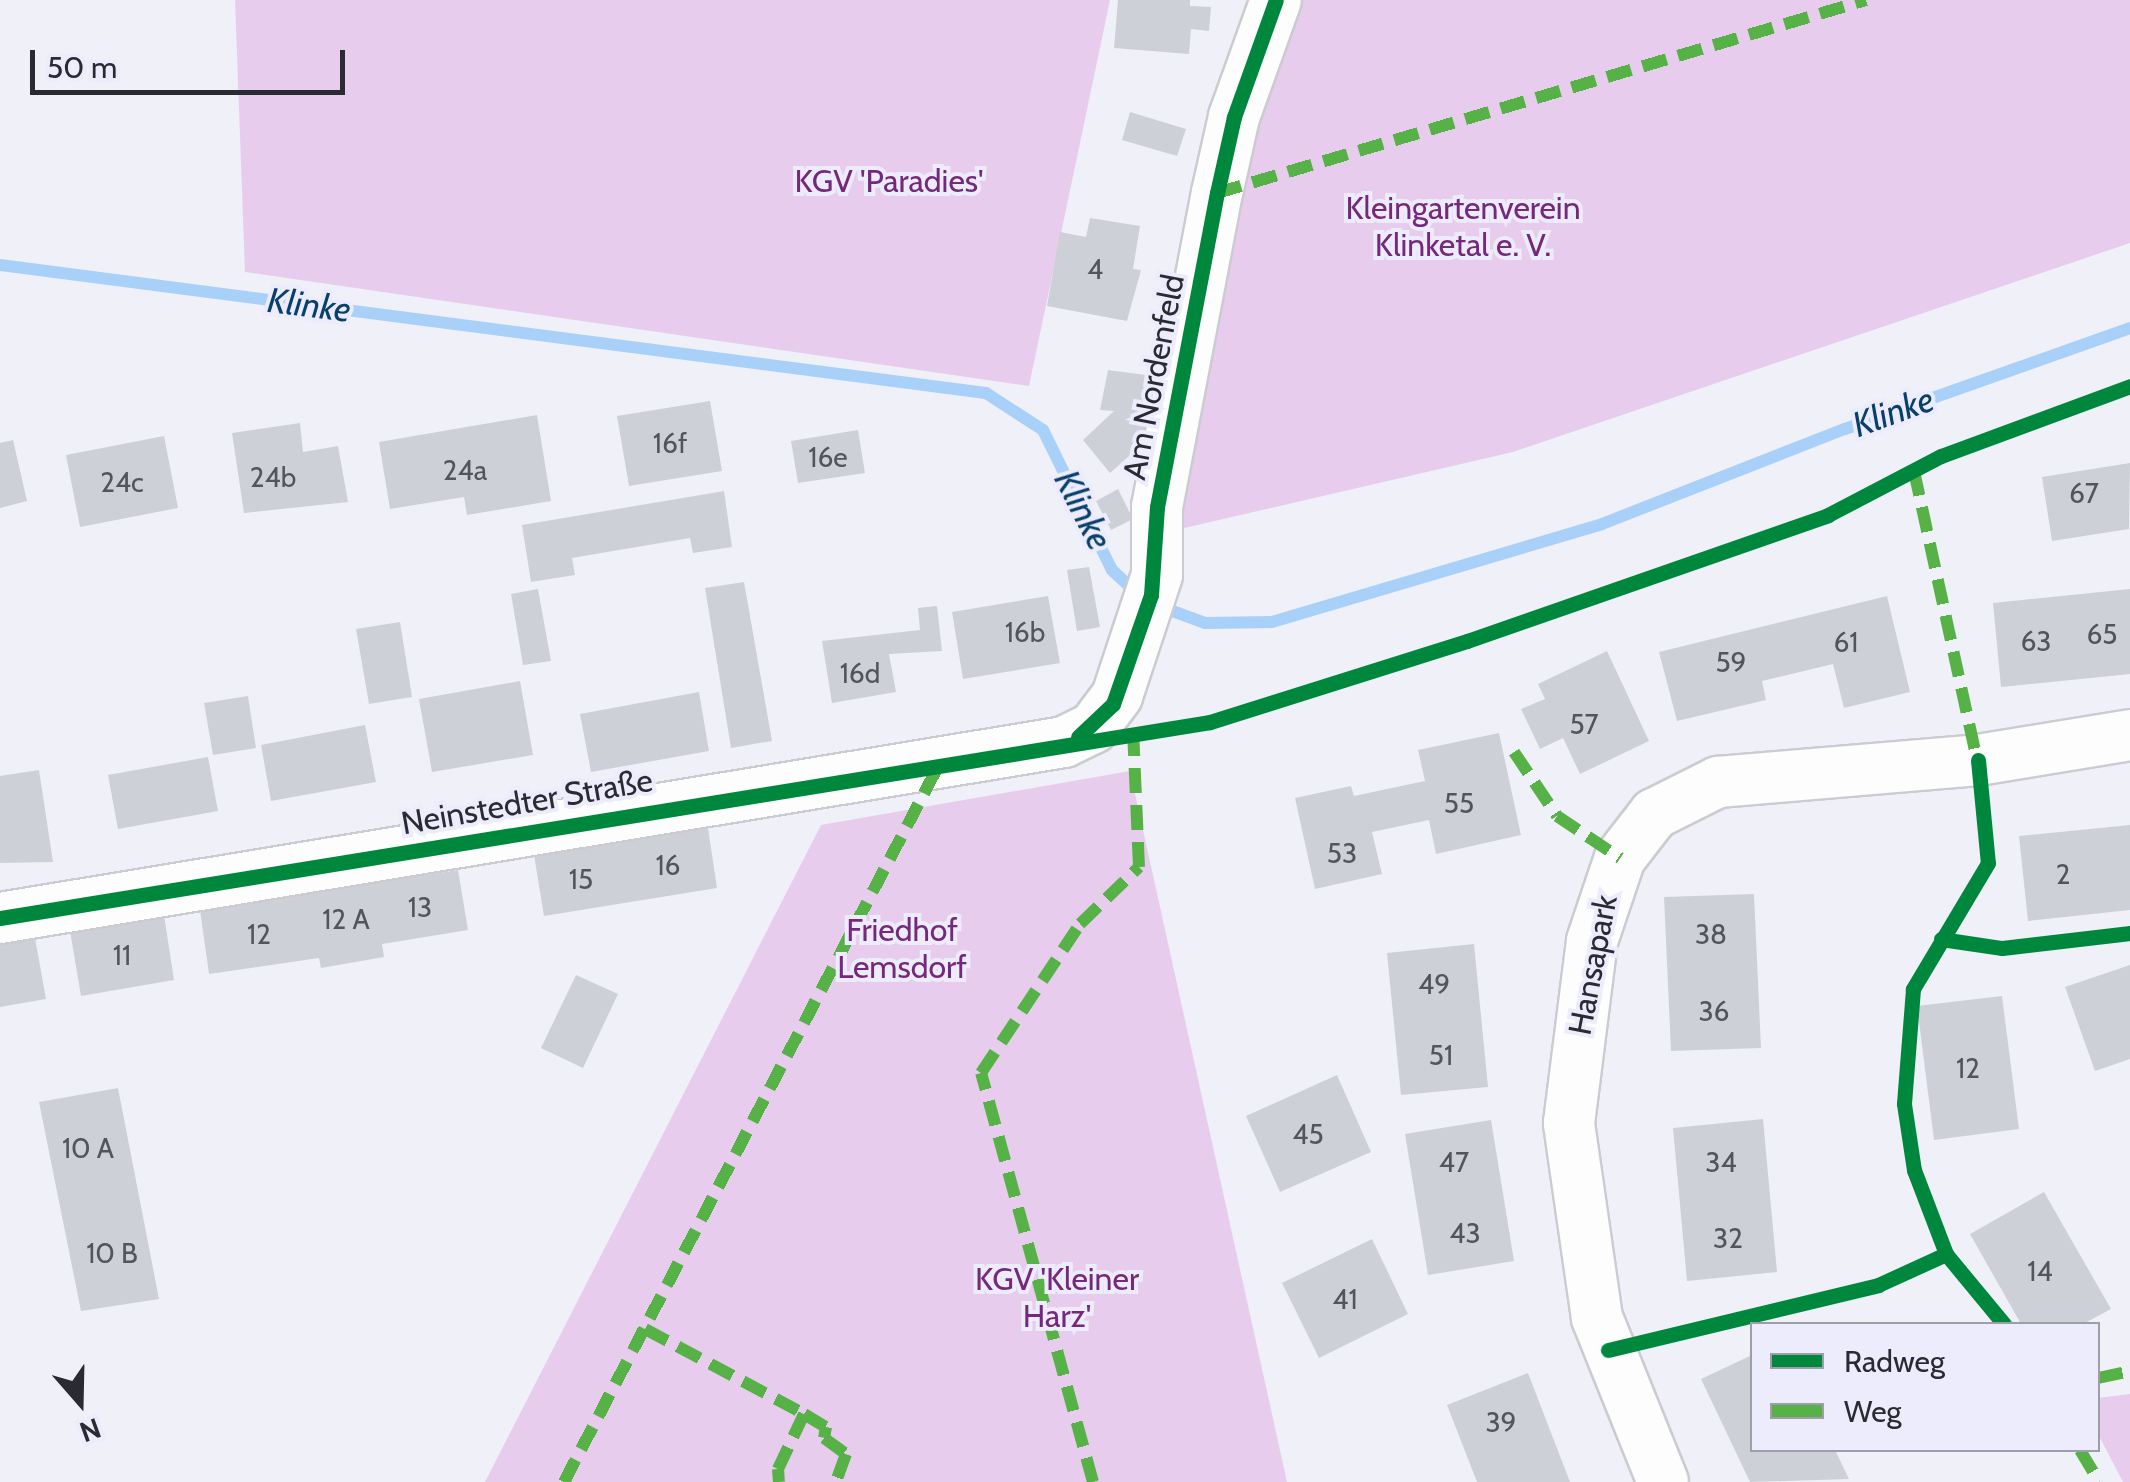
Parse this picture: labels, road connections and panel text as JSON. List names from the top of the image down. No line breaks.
{"streets":{"street":["Am Nordenfeld","Neinstedter Straße","Hansapark"]},"crossings":[["Am Nordenfeld","Neinstedter Straße"]],"water":["Klinke"],"parks":["KGV 'Paradies'","Kleingartenverein Klinketal e. V.","Friedhof Lemsdorf","KGV 'Kleiner Harz'"],"house_numbers":["4","16f","16e","24a","24b","24c","67","16b","65","63","61","59","16d","57","55","53","16","2","15","13","12 A","12","38","11","49","36","51","12","45","10 A","47","34","43","32","10 B","14","41","39"],"legend":["Radweg","Weg"],"scale_bar":"50 m","north":"bottom"}
